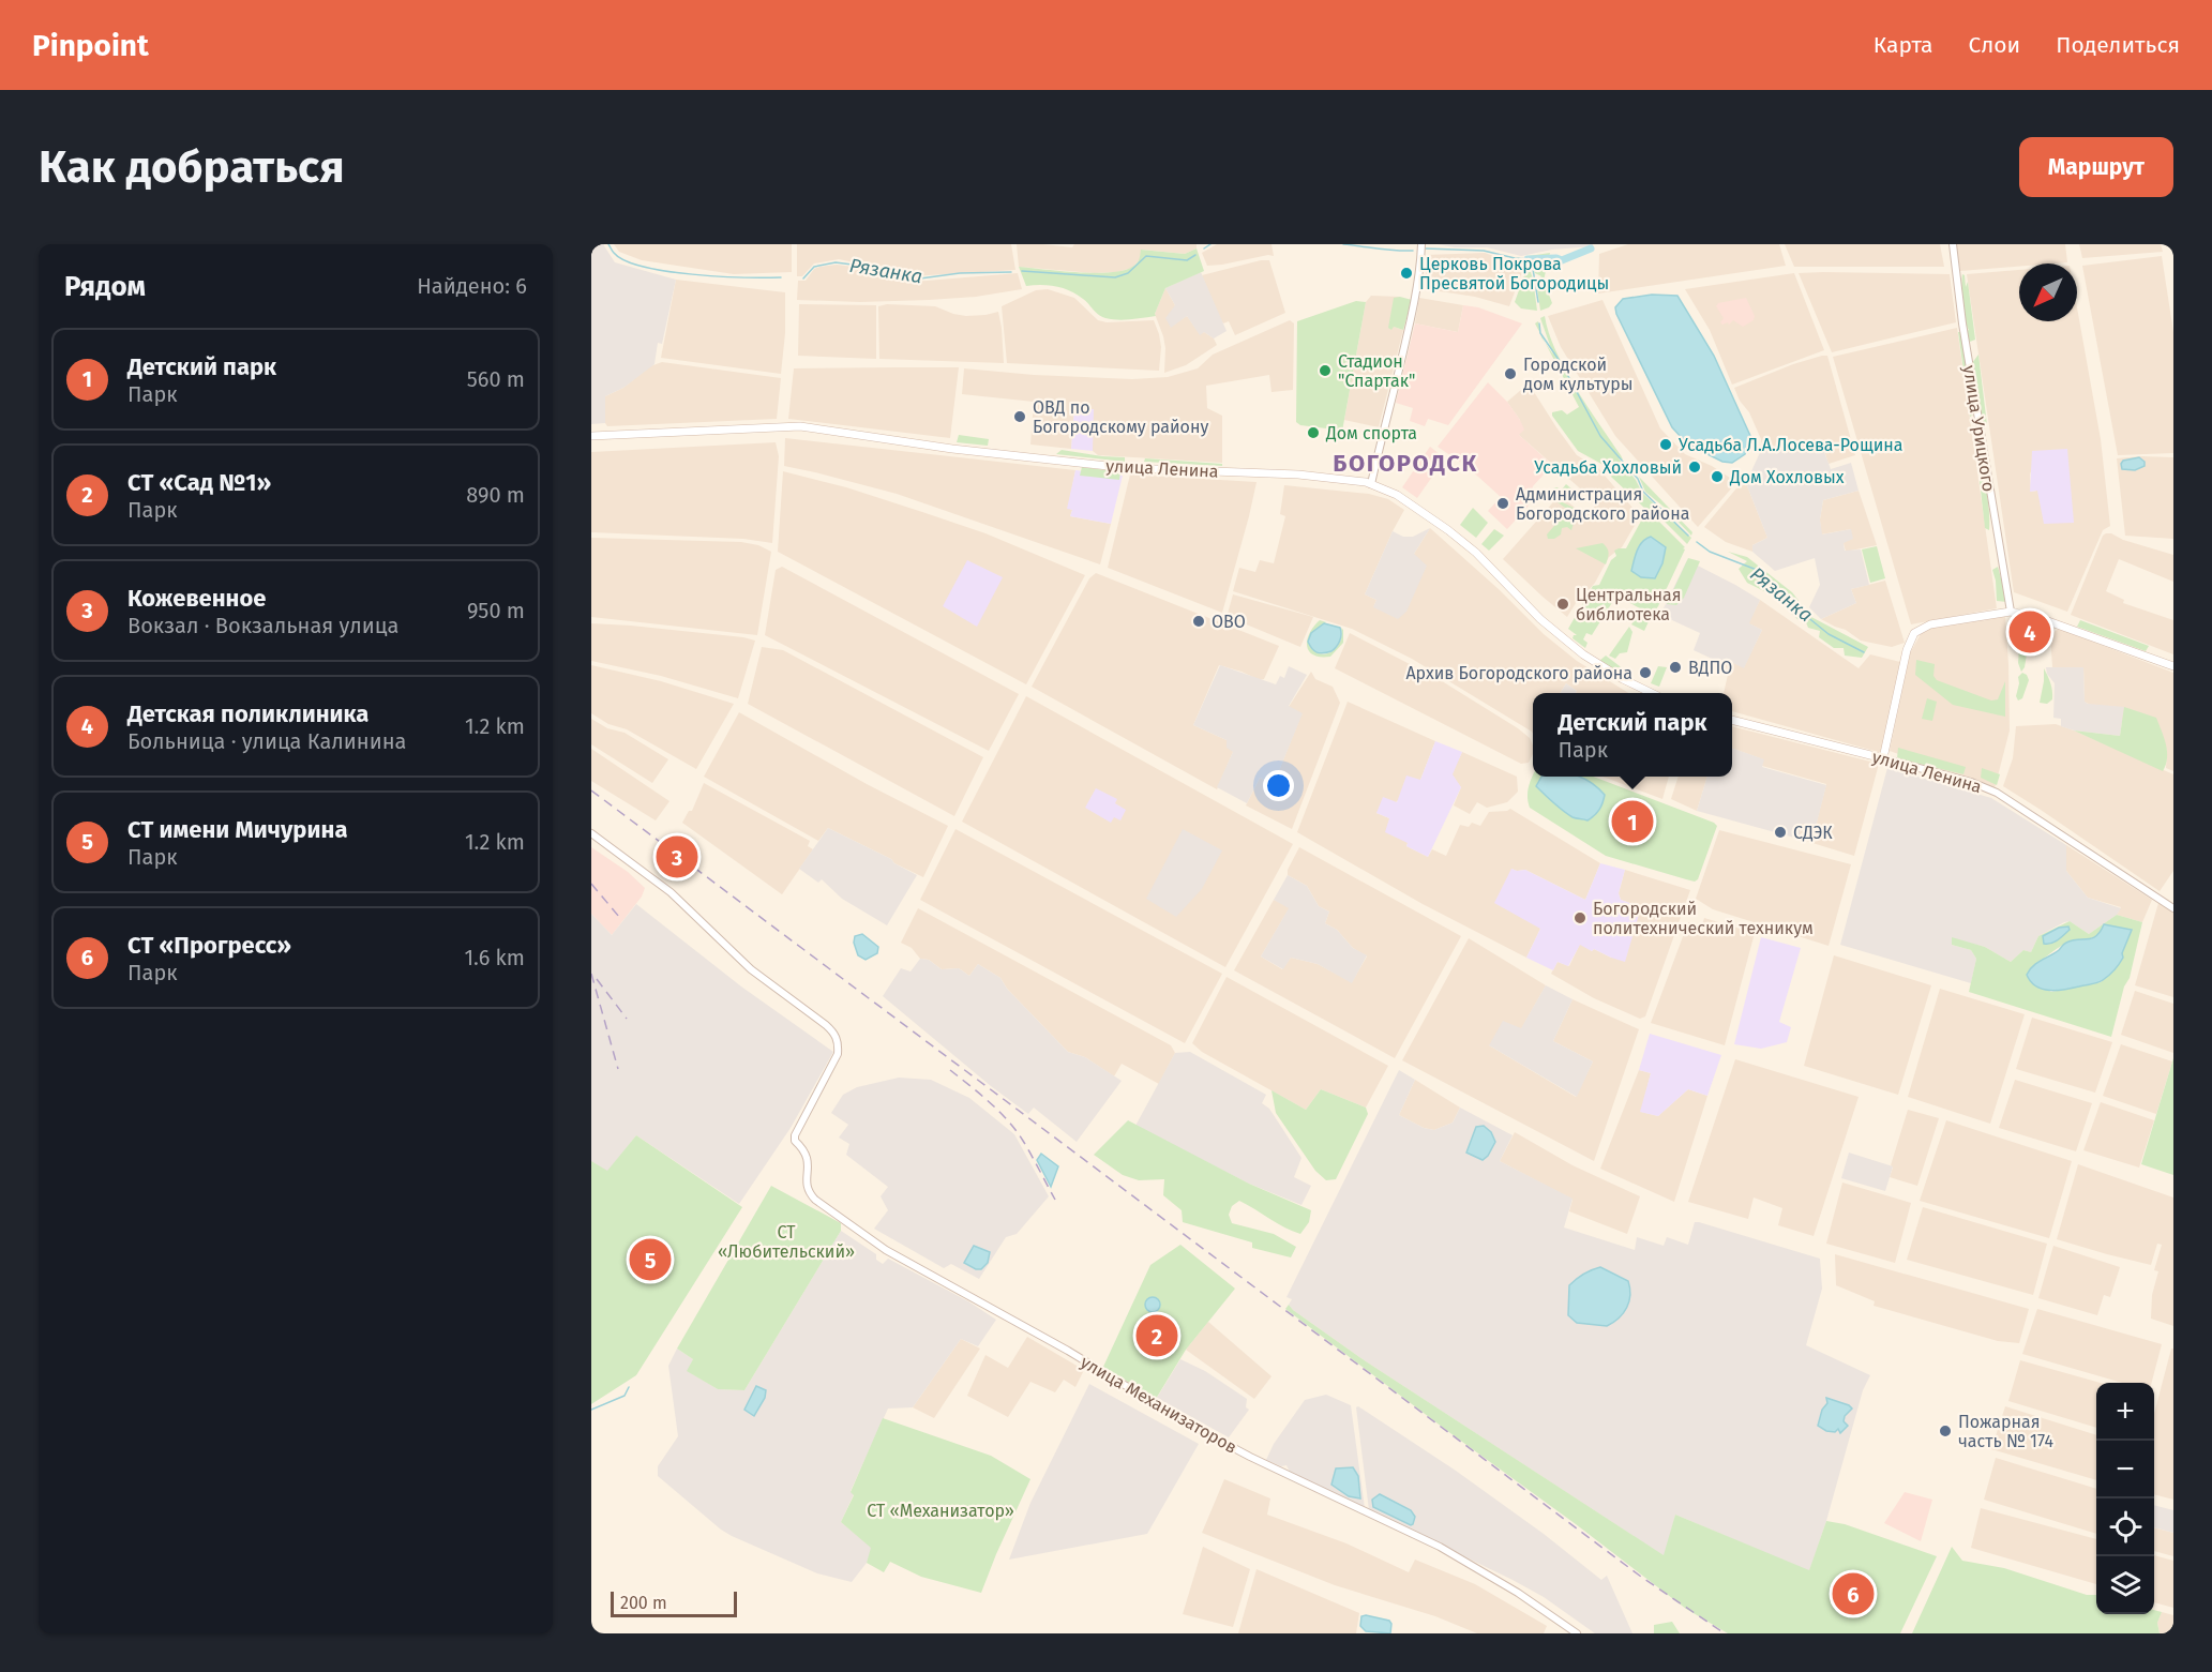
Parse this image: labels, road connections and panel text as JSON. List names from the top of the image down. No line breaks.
{"streets":{"main road":["улица Ленина"],"street":["улица Урицкого","улица Механизаторов"]},"districts":["БОГОРОДСК"],"water":["Рязанка"],"parks":["СТ «Любительский»","СТ «Механизатор»"],"places":["Церковь Покрова Пресвятой Богородицы","Стадион \"Спартак\"","Городской дом культуры","ОВД по Богородскому району","Дом спорта","Усадьба Л.А.Лосева-Рощина","Усадьба Хохловый","Дом Хохловых","Администрация Богородского района","Центральная библиотека","ОВО","ВДПО","Архив Богородского района","СДЭК","Богородский политехнический техникум","Пожарная часть № 174"],"scale_bar":"200 m","north":"bottom left","page":{"header":"Pinpoint","nav":["Карта","Слои","Поделиться"],"buttons":"Маршрут","title":"Как добраться","heading":["Рядом","Найдено: 6"],"list":[{"mark":"1","name":"Детский парк","note":"Парк","value":"560 m"},{"mark":"2","name":"СТ «Сад №1»","note":"Парк","value":"890 m"},{"mark":"3","name":"Кожевенное","note":"Вокзал · Вокзальная улица","value":"950 m"},{"mark":"4","name":"Детская поликлиника","note":"Больница · улица Калинина","value":"1.2 km"},{"mark":"5","name":"СТ имени Мичурина","note":"Парк","value":"1.2 km"},{"mark":"6","name":"СТ «Прогресс»","note":"Парк","value":"1.6 km"}],"pins":["4","1","3","5","2","6"],"popup":["Детский парк","Парк"],"map_buttons":["+","−"],"scale":"200 m"}}
